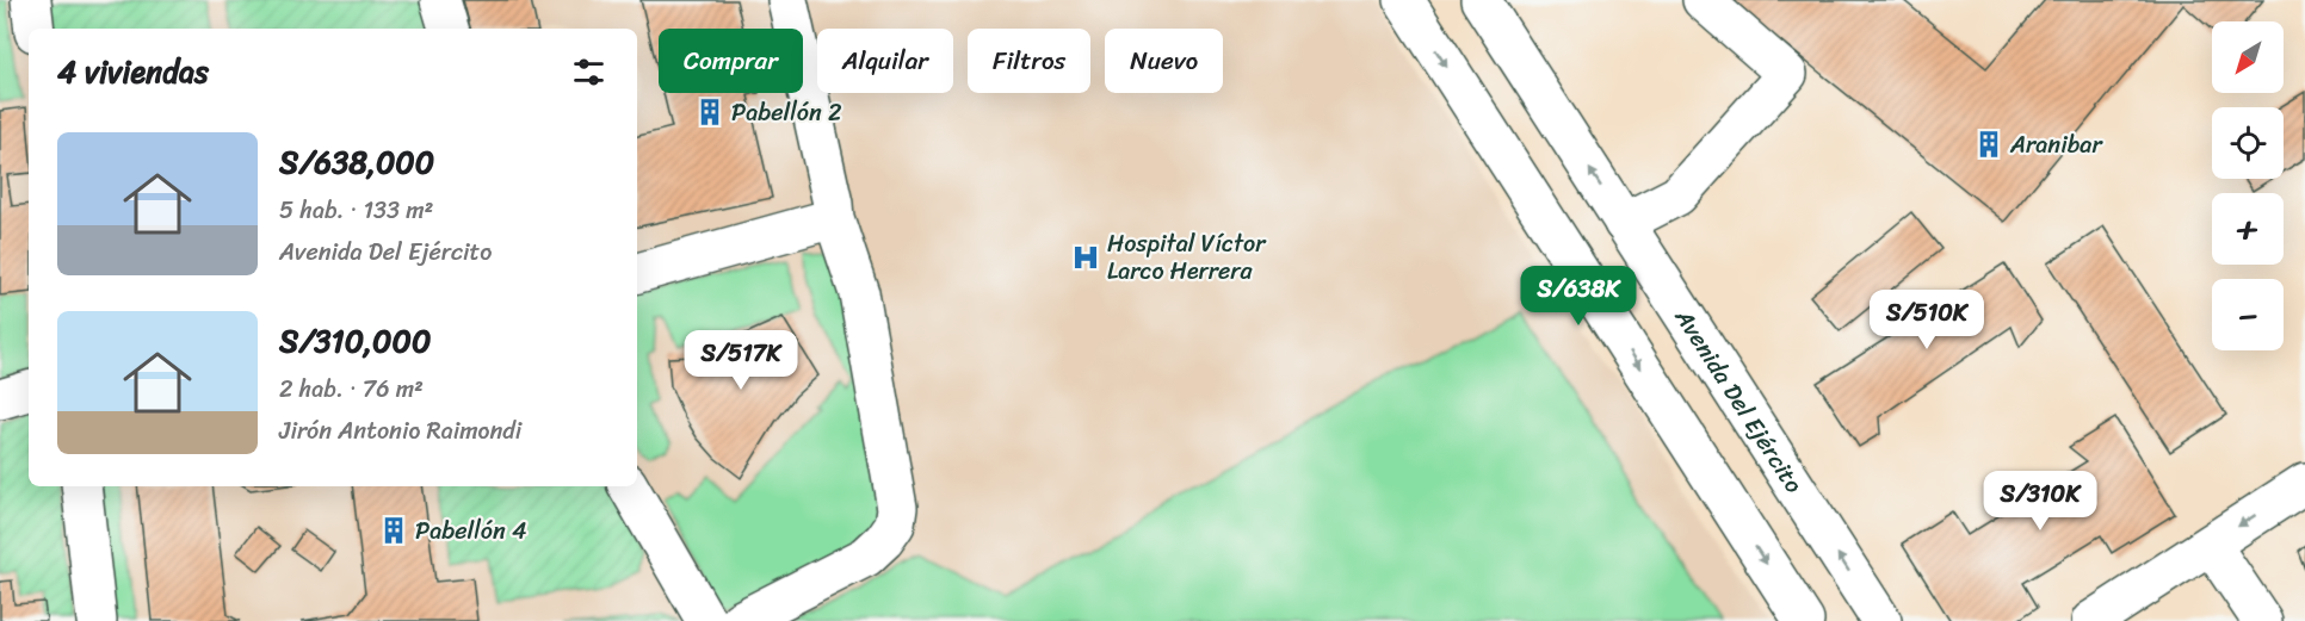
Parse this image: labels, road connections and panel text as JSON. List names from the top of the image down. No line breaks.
{"streets":{"main road":["Avenida Del Ejército"]},"places":{"building":["Pabellón 2","Aranibar","Pabellón 4"],"hospital":["Hospital Víctor Larco Herrera"]},"north":"bottom left","page":{"map_buttons":["+","−"],"chip":["Comprar","Alquilar","Filtros","Nuevo"],"heading":"4 viviendas","list":[{"name":"S/638,000","note":"5 hab. · 133 m² · Avenida Del Ejército"},{"name":"S/310,000","note":"2 hab. · 76 m² · Jirón Antonio Raimondi"}],"price":["S/638K","S/510K","S/517K","S/310K"]}}
